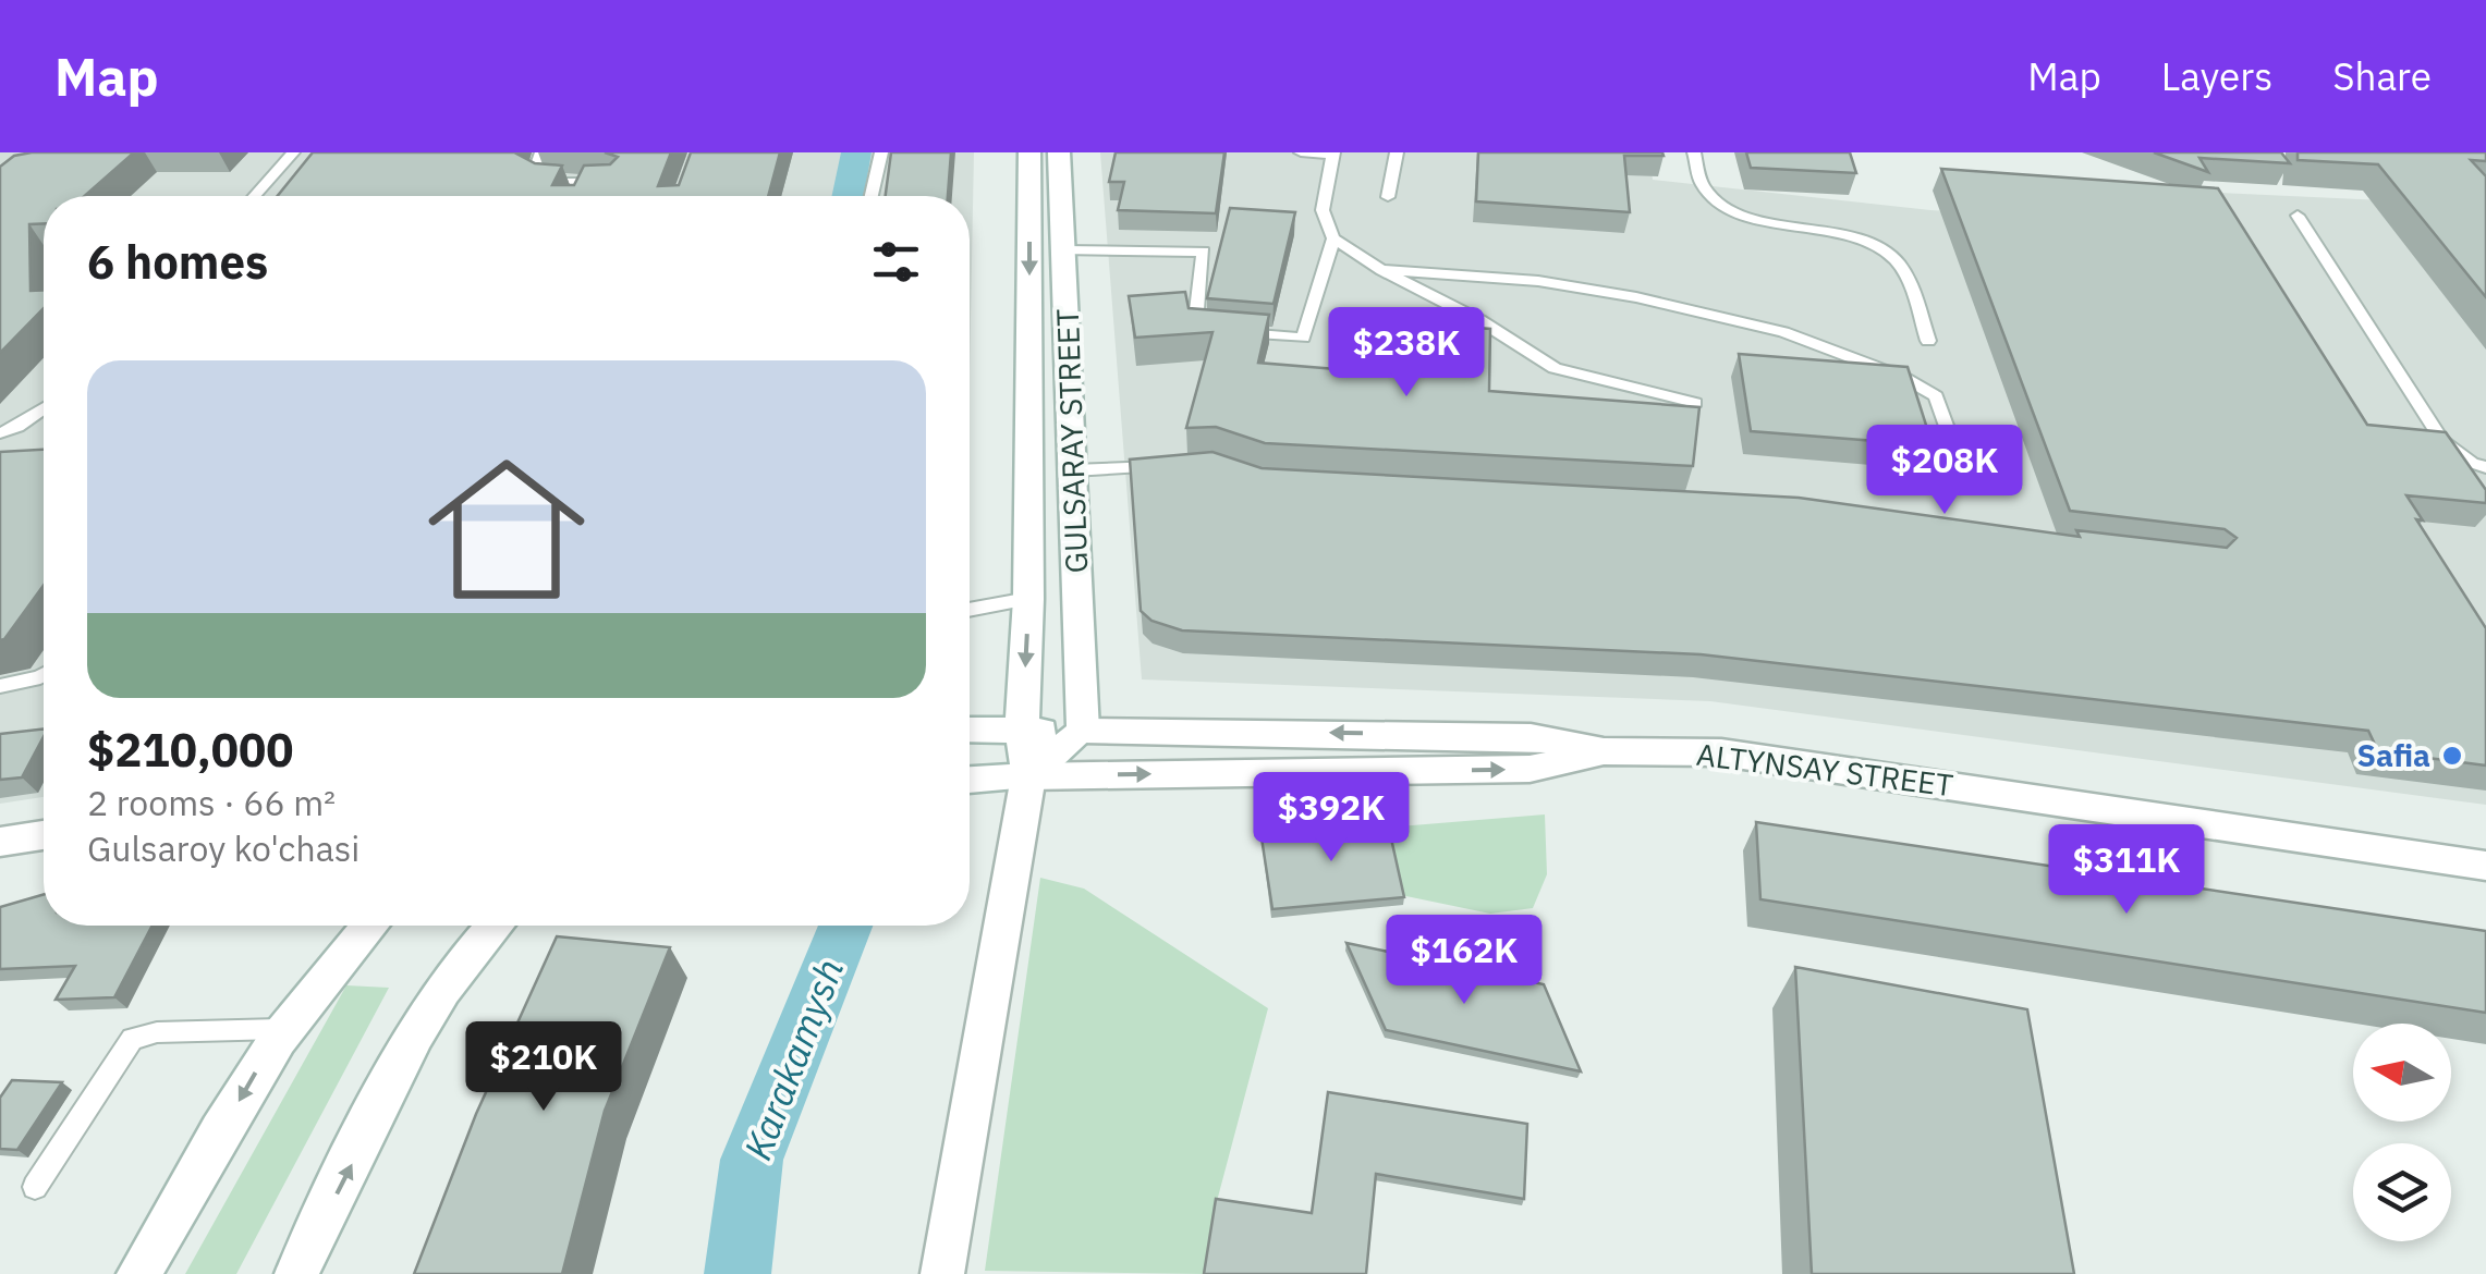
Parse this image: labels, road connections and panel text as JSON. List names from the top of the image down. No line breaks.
{"streets":{"main road":["GULSARAY STREET","ALTYNSAY STREET"]},"crossings":[["GULSARAY STREET","ALTYNSAY STREET"]],"water":["Karakamysh"],"places":["Safia"],"north":"left","page":{"header":"Map","nav":["Map","Layers","Share"],"heading":"6 homes","price":["$238K","$208K","$392K","$311K","$162K","$210K"],"list":[{"name":"$210,000","note":"2 rooms · 66 m² · Gulsaroy ko'chasi"}]}}
